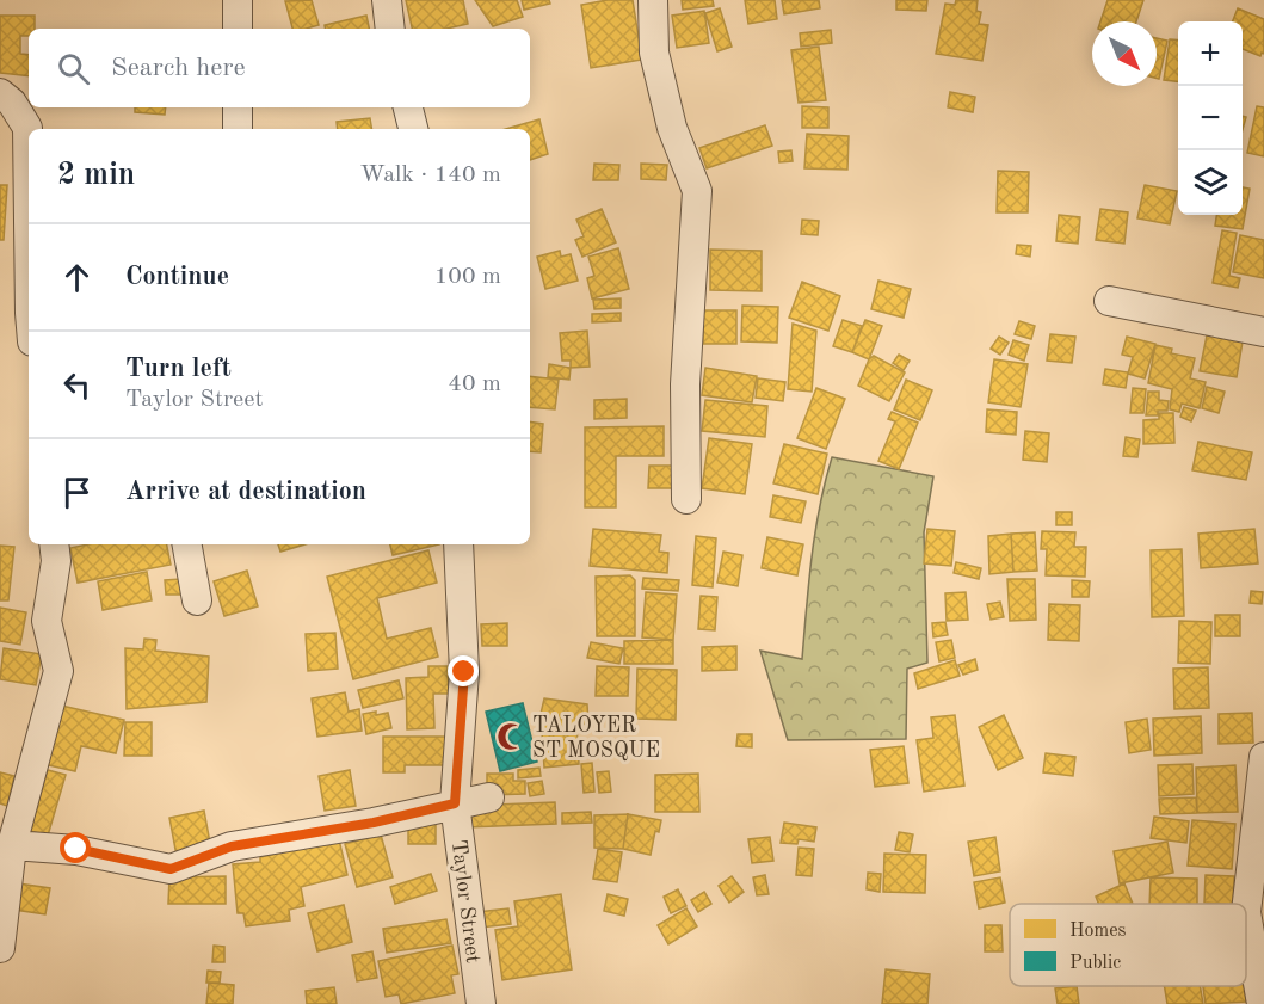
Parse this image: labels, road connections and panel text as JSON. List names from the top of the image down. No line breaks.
{"streets":{"street":["Taylor Street"]},"places":{"mosque":["TALOYER ST MOSQUE"]},"legend":["Homes","Public"],"north":"bottom right","page":{"map_buttons":["+","−"],"search":"Search here","heading":["2 min","Walk · 140 m"],"list":[["Continue","100 m"],["Turn left","Taylor Street","40 m"],"Arrive at destination"]}}
